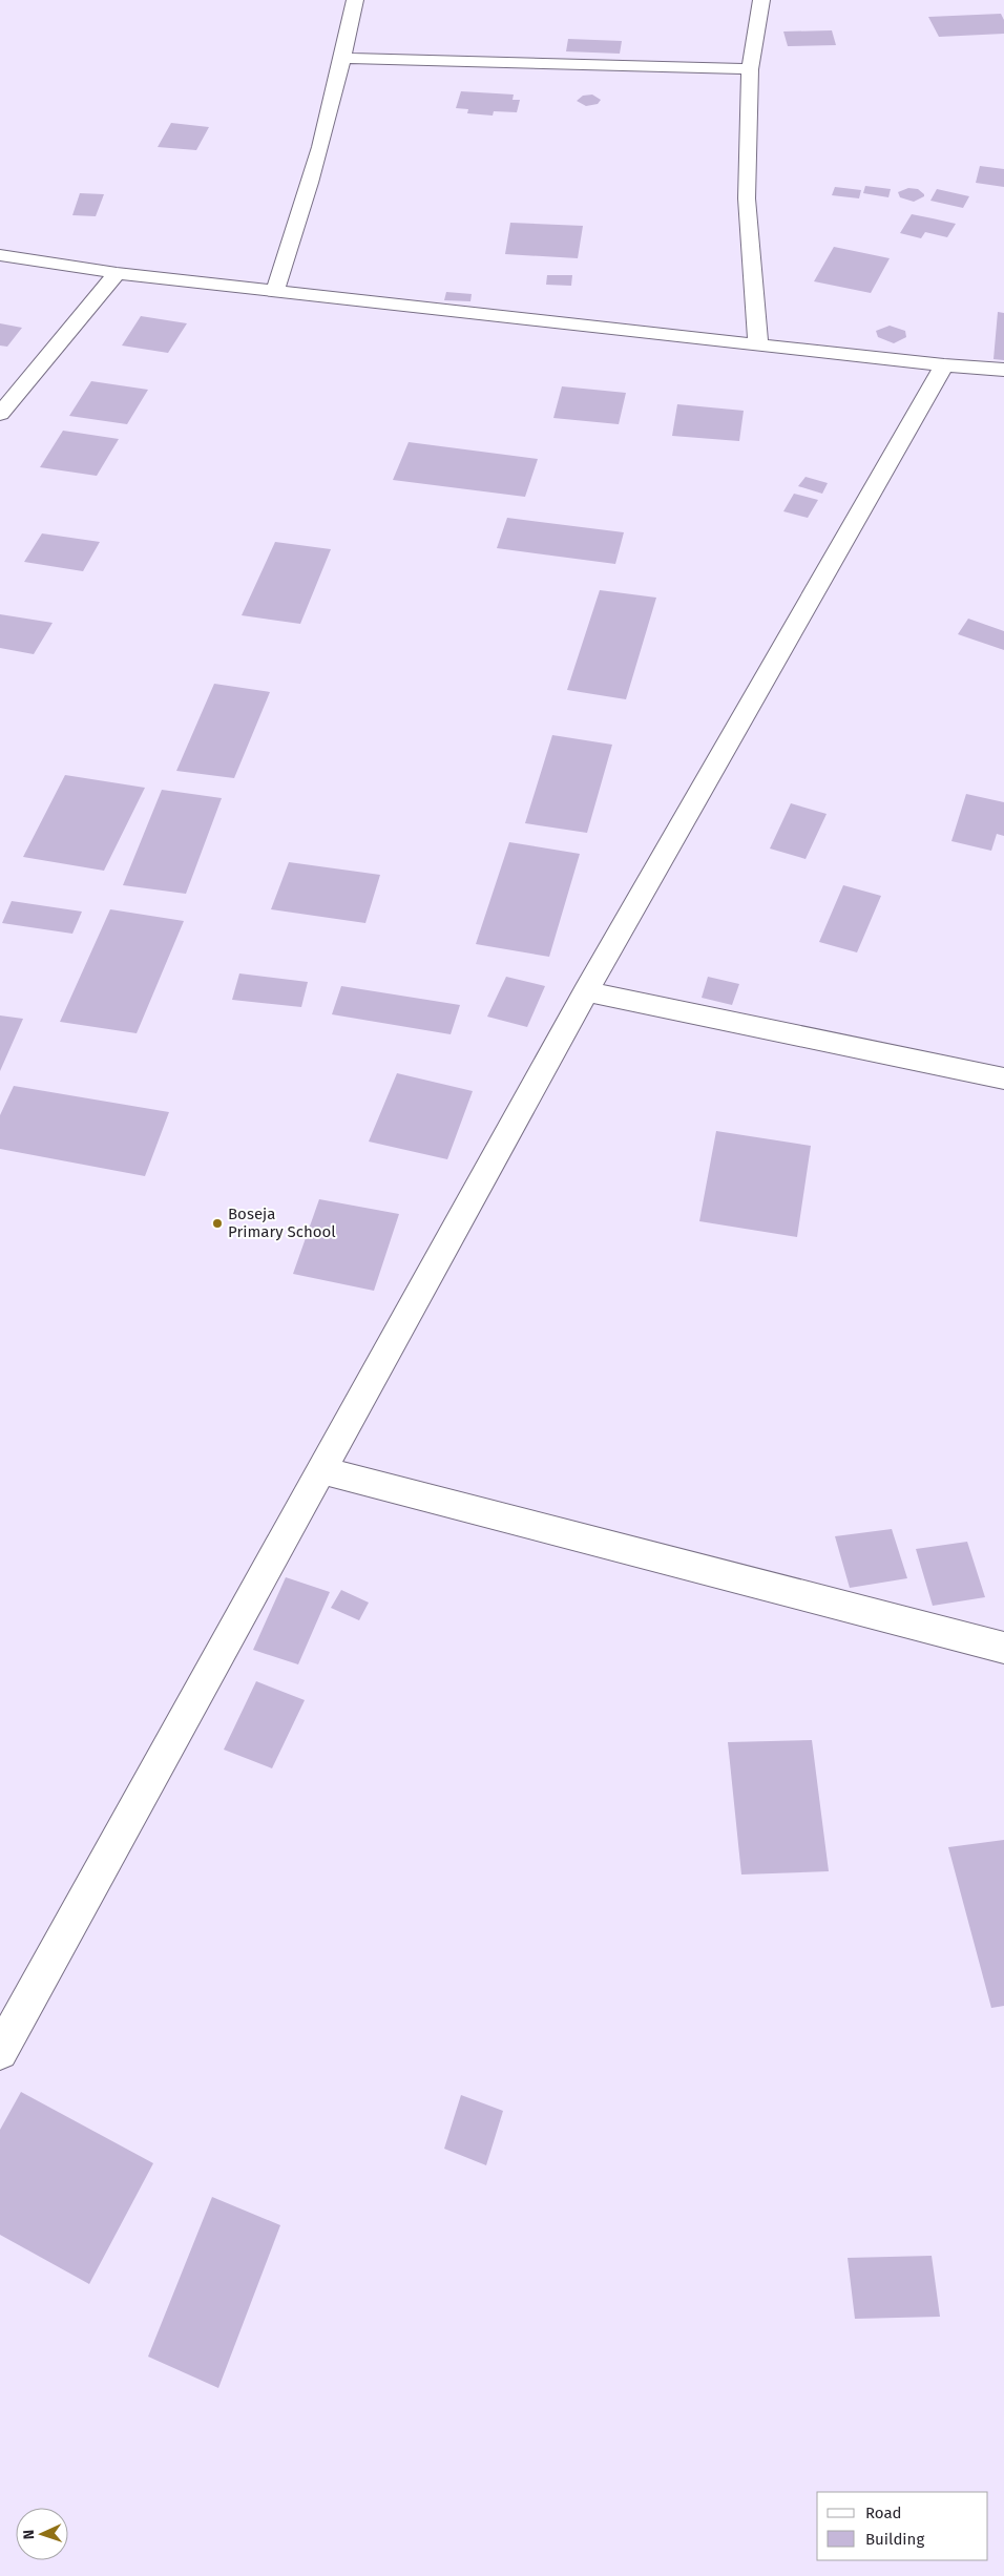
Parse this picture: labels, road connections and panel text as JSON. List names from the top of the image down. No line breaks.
{"places":["Boseja Primary School"],"legend":["Road","Building"],"north":"left"}
